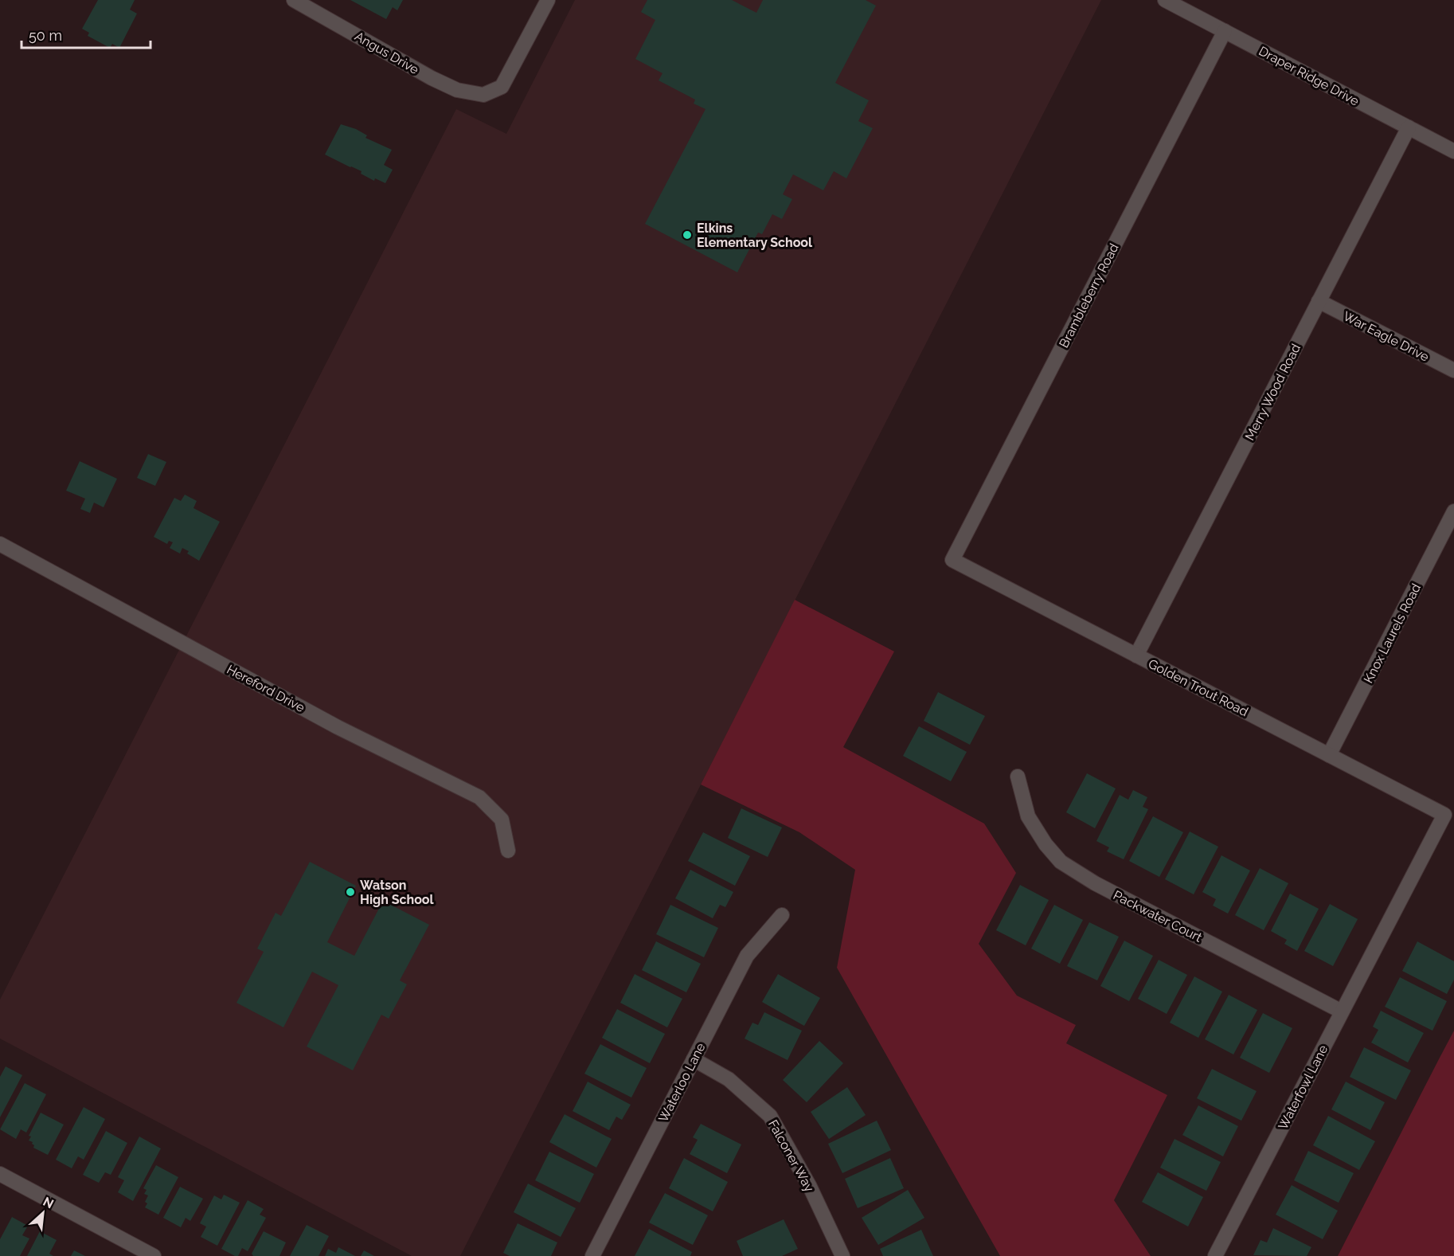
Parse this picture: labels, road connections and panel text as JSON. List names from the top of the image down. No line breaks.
{"streets":{"street":["Angus Drive","Draper Ridge Drive","Brambleberry Road","War Eagle Drive","Merry Wood Road","Knox Laurels Road","Golden Trout Road","Hereford Drive","Packwater Court","Waterloo Lane","Waterfowl Lane","Falconer Way"]},"crossings":[["Draper Ridge Drive","Brambleberry Road"],["Draper Ridge Drive","Merry Wood Road"],["Brambleberry Road","Golden Trout Road"],["War Eagle Drive","Merry Wood Road"],["Merry Wood Road","Golden Trout Road"],["Knox Laurels Road","Golden Trout Road"],["Golden Trout Road","Waterfowl Lane"],["Packwater Court","Waterfowl Lane"],["Waterloo Lane","Falconer Way"]],"places":["Elkins Elementary School","Watson High School"],"scale_bar":"50 m","north":"top right"}
